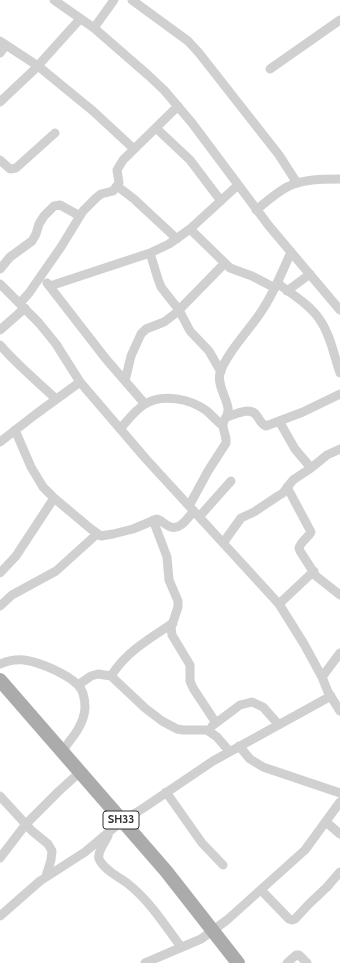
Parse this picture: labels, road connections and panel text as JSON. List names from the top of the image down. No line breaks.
{"streets":{"main road":["SH33"]}}
